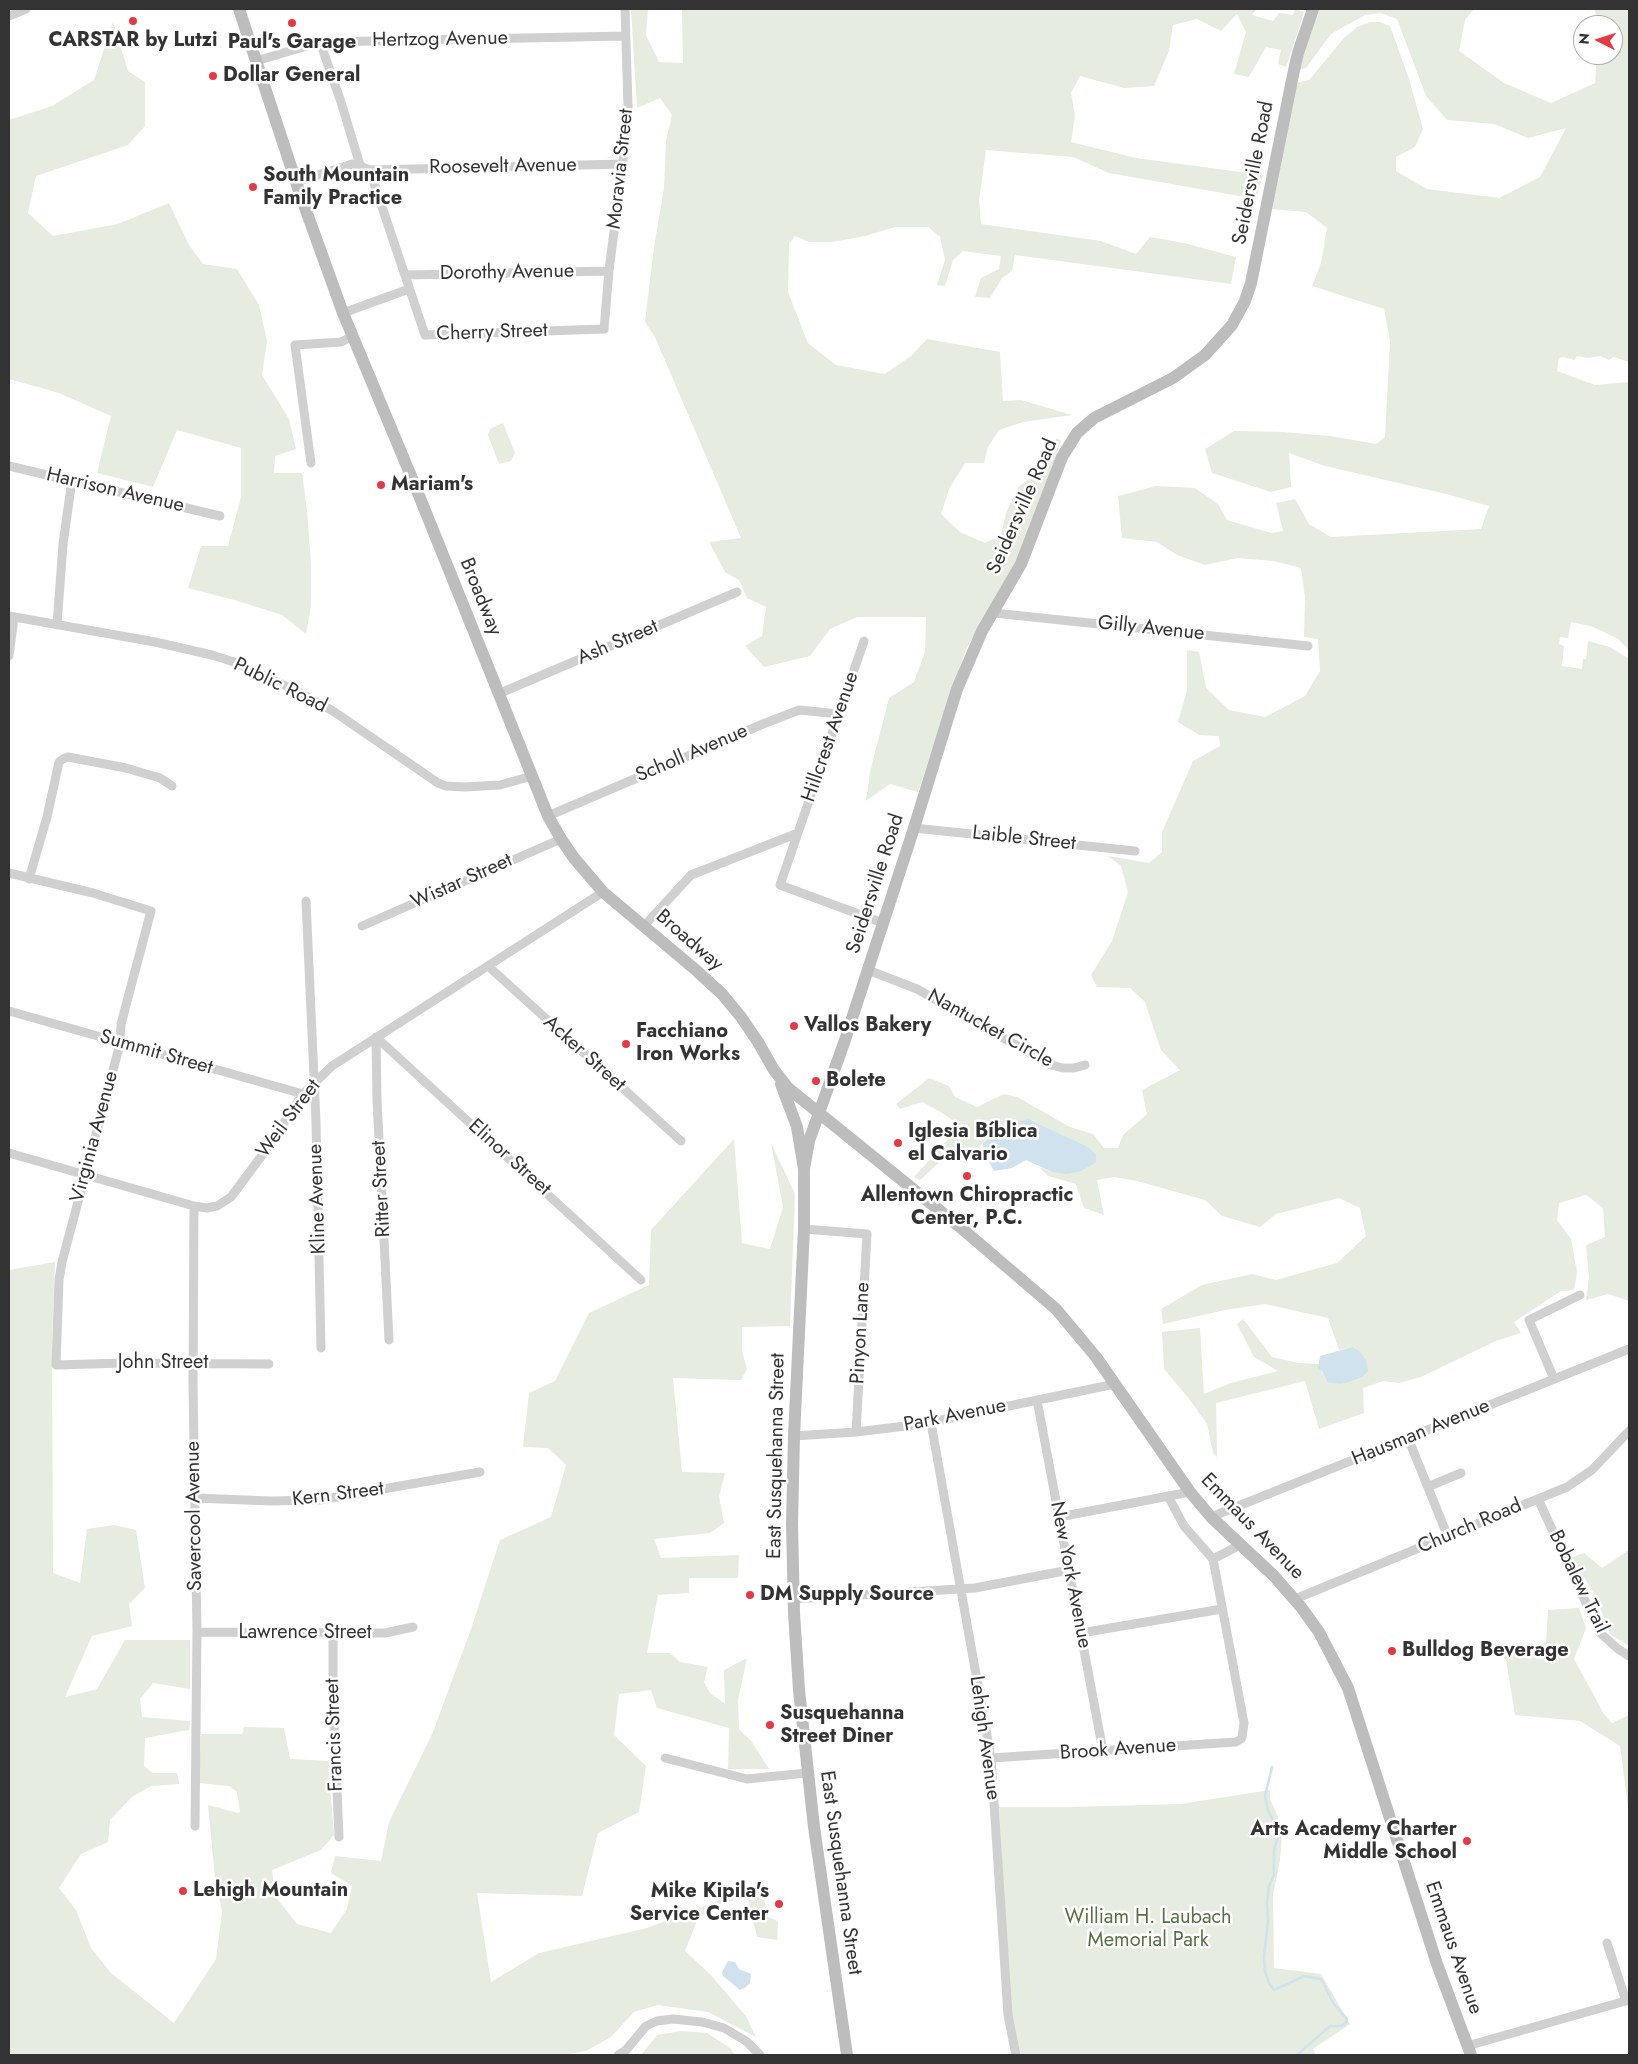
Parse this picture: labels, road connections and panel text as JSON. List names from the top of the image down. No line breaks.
{"streets":{"main road":["Seidersville Road","Broadway","East Susquehanna Street","Emmaus Avenue"],"street":["Hertzog Avenue","Roosevelt Avenue","Moravia Street","Dorothy Avenue","Cherry Street","Harrison Avenue","Gilly Avenue","Ash Street","Public Road","Hillcrest Avenue","Scholl Avenue","Laible Street","Wistar Street","Nantucket Circle","Summit Street","Acker Street","Weil Street","Virginia Avenue","Elinor Street","Ritter Street","Kline Avenue","Pinyon Lane","John Street","Park Avenue","Hausman Avenue","Kern Street","Savercool Avenue","Church Road","New York Avenue","Bobalew Trail","Lawrence Street","Francis Street","Lehigh Avenue","Brook Avenue"]},"crossings":[["Hertzog Avenue","Moravia Street"],["Hertzog Avenue","Cherry Street"],["Hertzog Avenue","Broadway"],["Roosevelt Avenue","Moravia Street"],["Roosevelt Avenue","Cherry Street"],["Roosevelt Avenue","Broadway"],["Moravia Street","Dorothy Avenue"],["Moravia Street","Cherry Street"],["Seidersville Road","Broadway"],["Seidersville Road","Gilly Avenue"],["Seidersville Road","Hillcrest Avenue"],["Seidersville Road","Laible Street"],["Seidersville Road","Nantucket Circle"],["Seidersville Road","East Susquehanna Street"],["Seidersville Road","Emmaus Avenue"],["Dorothy Avenue","Cherry Street"],["Broadway","Ash Street"],["Broadway","Public Road"],["Broadway","Scholl Avenue"],["Broadway","Wistar Street"],["Broadway","Weil Street"],["Broadway","East Susquehanna Street"],["Broadway","Emmaus Avenue"],["Hillcrest Avenue","Scholl Avenue"],["Summit Street","Weil Street"],["Summit Street","Virginia Avenue"],["Acker Street","Weil Street"],["Weil Street","Virginia Avenue"],["Weil Street","Elinor Street"],["Weil Street","Ritter Street"],["Weil Street","Kline Avenue"],["Weil Street","Savercool Avenue"],["Virginia Avenue","John Street"],["Elinor Street","Ritter Street"],["Pinyon Lane","Park Avenue"],["Pinyon Lane","East Susquehanna Street"],["John Street","Savercool Avenue"],["Park Avenue","East Susquehanna Street"],["Park Avenue","Emmaus Avenue"],["Park Avenue","New York Avenue"],["Park Avenue","Lehigh Avenue"],["Hausman Avenue","Emmaus Avenue"],["Kern Street","Savercool Avenue"],["Savercool Avenue","Lawrence Street"],["Emmaus Avenue","Church Road"],["Church Road","Bobalew Trail"],["New York Avenue","Brook Avenue"],["Lawrence Street","Francis Street"],["Lehigh Avenue","Brook Avenue"]],"parks":["William H. Laubach Memorial Park"],"places":["CARSTAR by Lutzi","Paul's Garage","Dollar General","South Mountain Family Practice","Mariam's","Vallos Bakery","Facchiano Iron Works","Bolete","Iglesia Bíblica el Calvario","Allentown Chiropractic Center, P.C.","DM Supply Source","Bulldog Beverage","Susquehanna Street Diner","Arts Academy Charter Middle School","Lehigh Mountain","Mike Kipila's Service Center"],"north":"left"}
